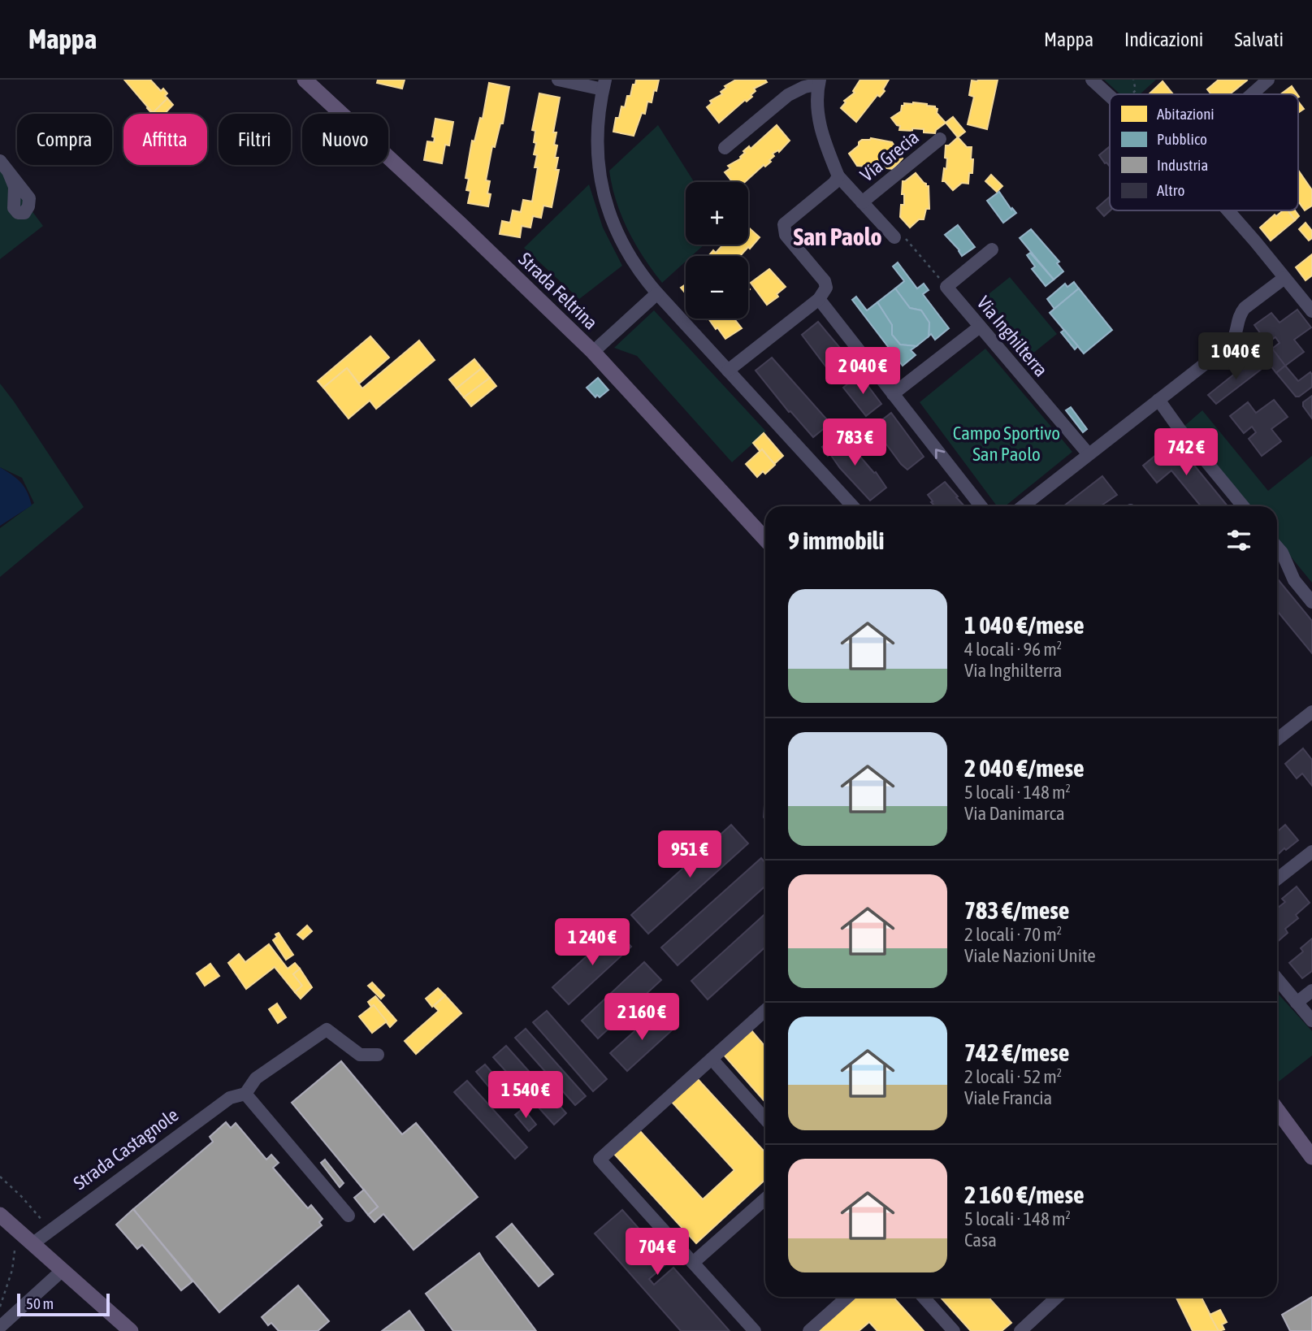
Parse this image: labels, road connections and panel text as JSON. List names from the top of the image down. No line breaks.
{"streets":{"main road":["Strada Feltrina"],"street":["Via Grecia","Via Inghilterra","Strada Castagnole"]},"districts":["San Paolo"],"parks":["Campo Sportivo San Paolo"],"legend":["Abitazioni","Pubblico","Industria","Altro"],"scale_bar":"50 m","page":{"header":"Mappa","nav":["Mappa","Indicazioni","Salvati"],"chip":["Compra","Affitta","Filtri","Nuovo"],"map_buttons":["+","−"],"price":["1 040 €","2 040 €","783 €","742 €","951 €","1 240 €","2 160 €","1 540 €","704 €"],"heading":"9 immobili","list":[{"name":"1 040 €/mese","note":"4 locali · 96 m² · Via Inghilterra"},{"name":"2 040 €/mese","note":"5 locali · 148 m² · Via Danimarca"},{"name":"783 €/mese","note":"2 locali · 70 m² · Viale Nazioni Unite"},{"name":"742 €/mese","note":"2 locali · 52 m² · Viale Francia"},{"name":"2 160 €/mese","note":"5 locali · 148 m² · Casa"}],"scale":"50 m"}}
